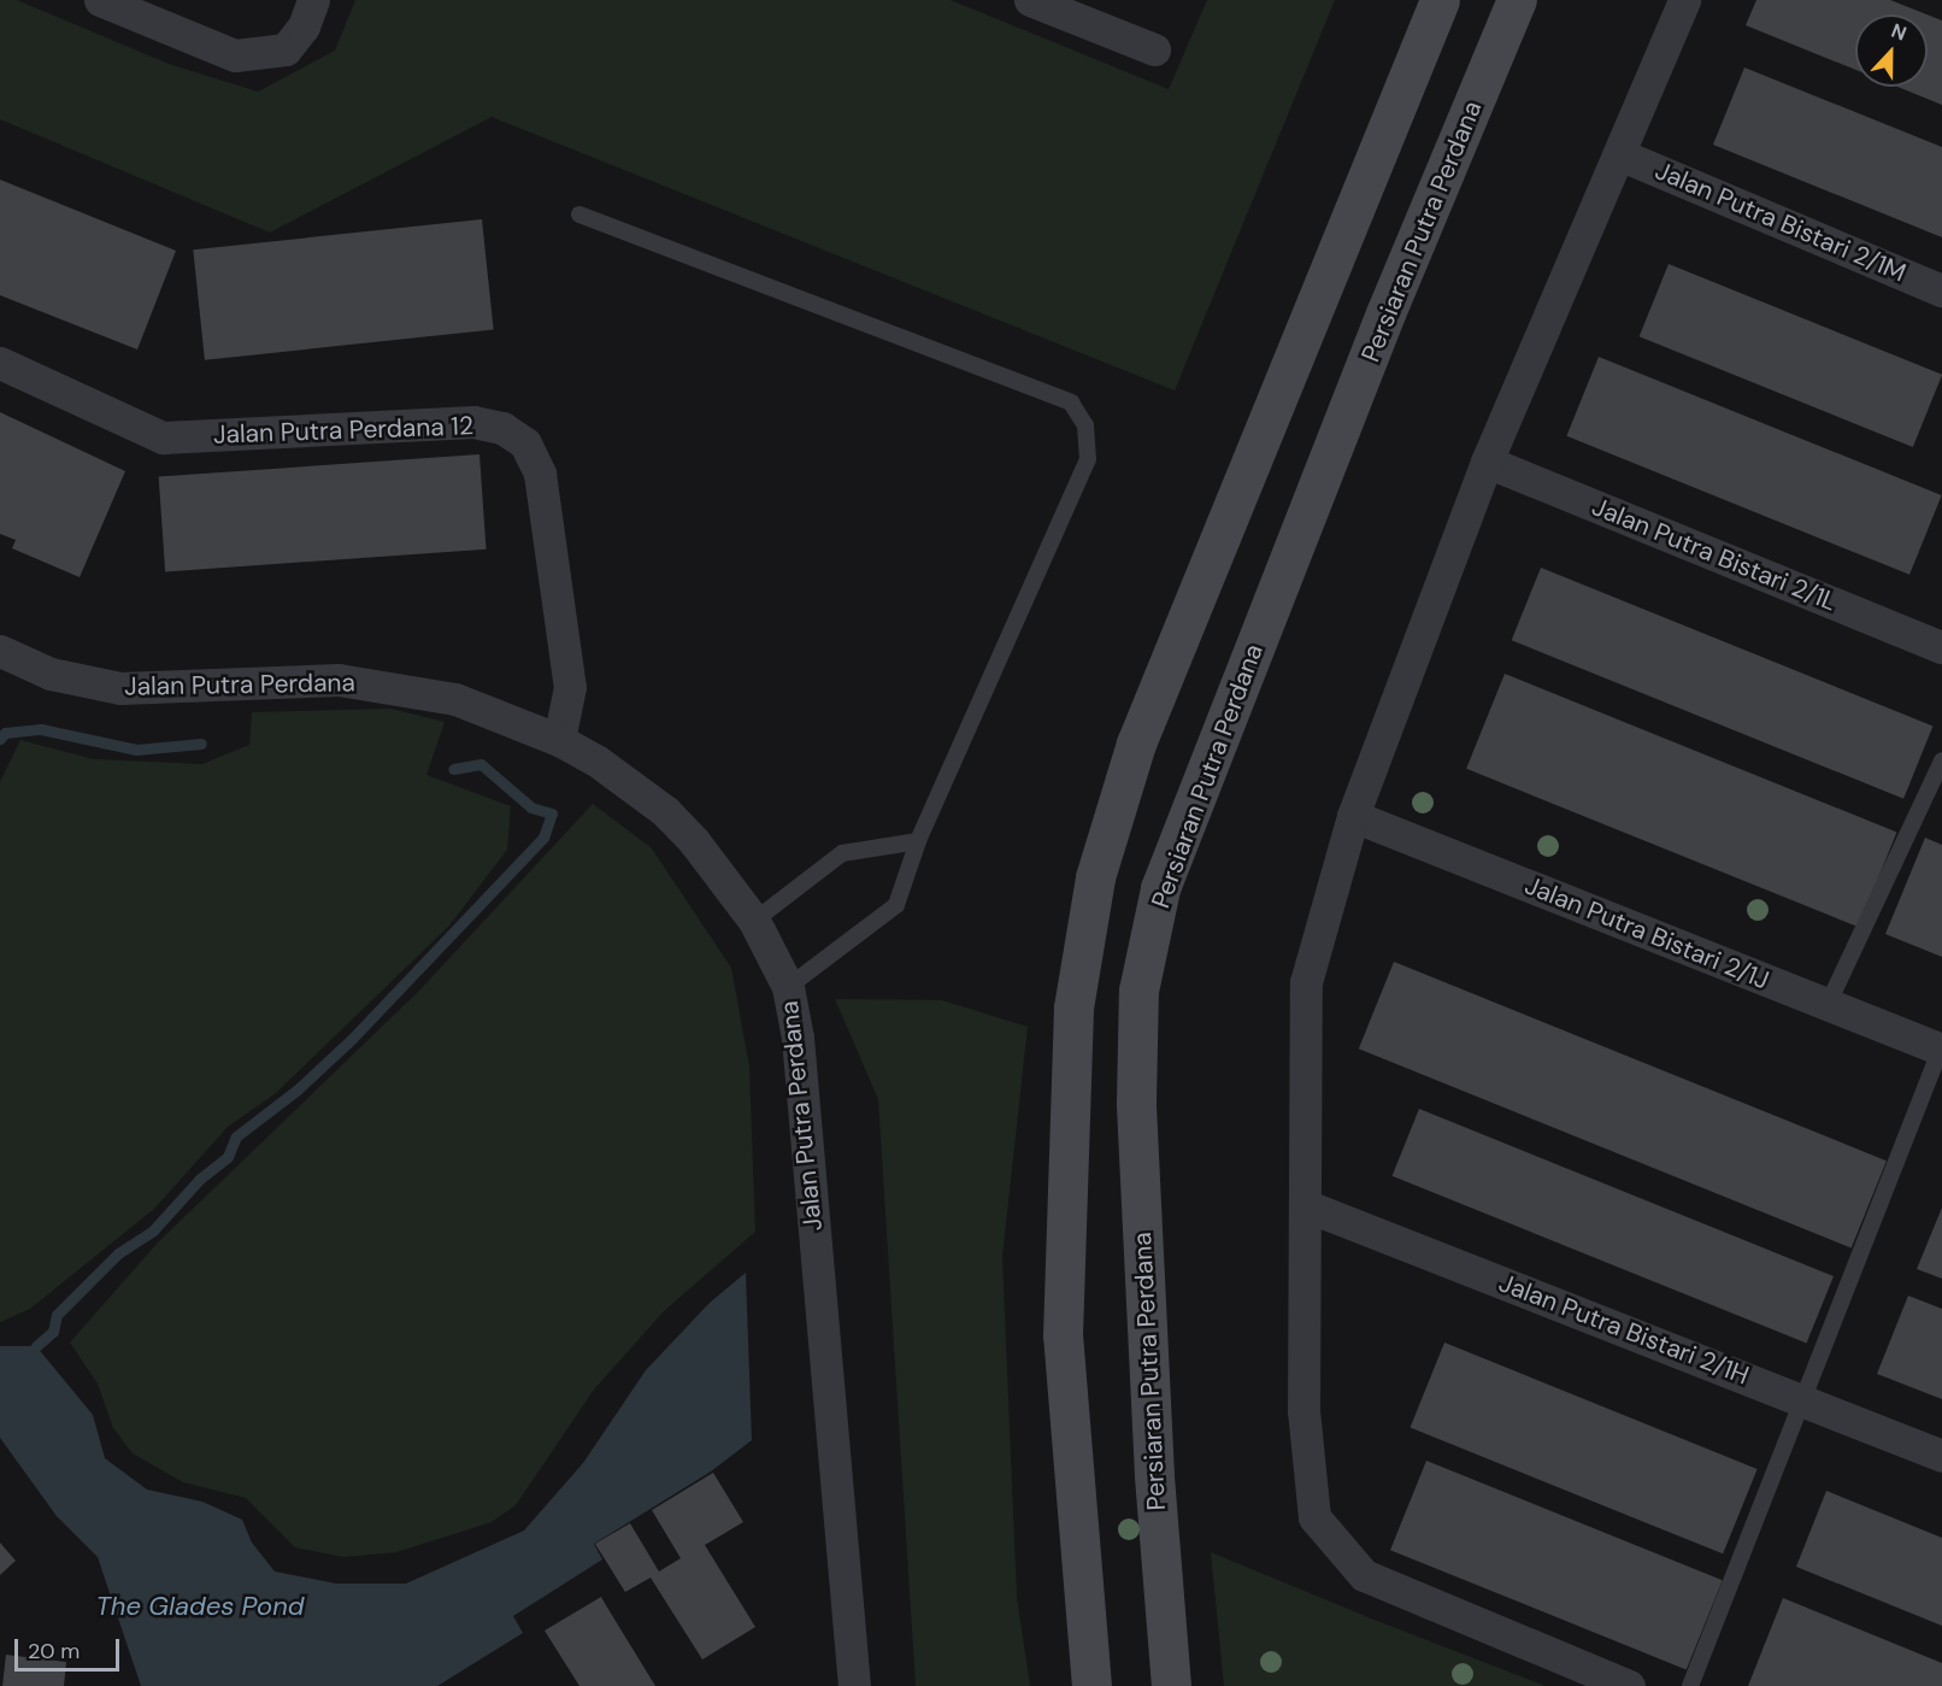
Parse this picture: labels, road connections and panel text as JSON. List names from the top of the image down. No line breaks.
{"streets":{"main road":["Persiaran Putra Perdana"],"street":["Jalan Putra Bistari 2/1M","Jalan Putra Perdana 12","Jalan Putra Bistari 2/1L","Jalan Putra Perdana","Jalan Putra Bistari 2/1J","Jalan Putra Bistari 2/1H"]},"crossings":[["Jalan Putra Perdana 12","Jalan Putra Perdana"]],"water":["The Glades Pond"],"scale_bar":"20 m","north":"top"}
